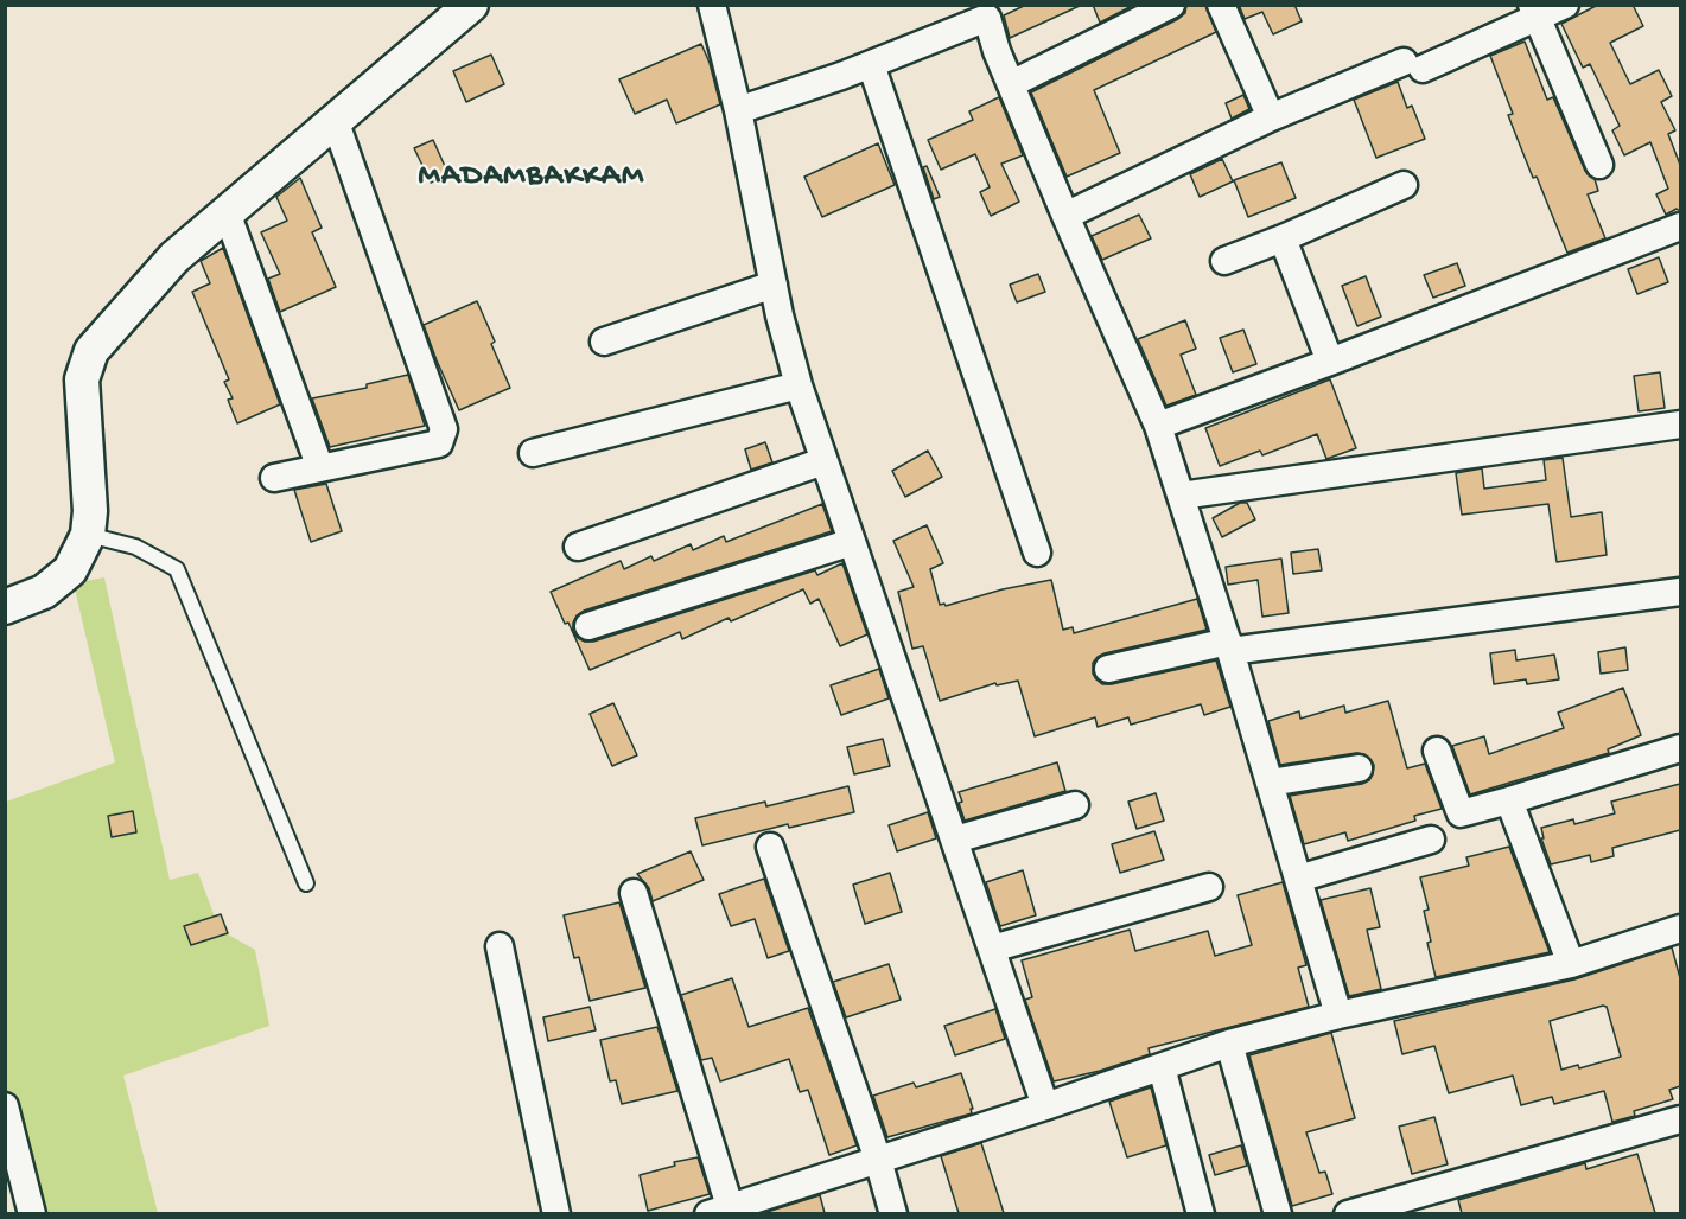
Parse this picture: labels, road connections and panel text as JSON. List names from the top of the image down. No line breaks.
{"districts":["MADAMBAKKAM"]}
